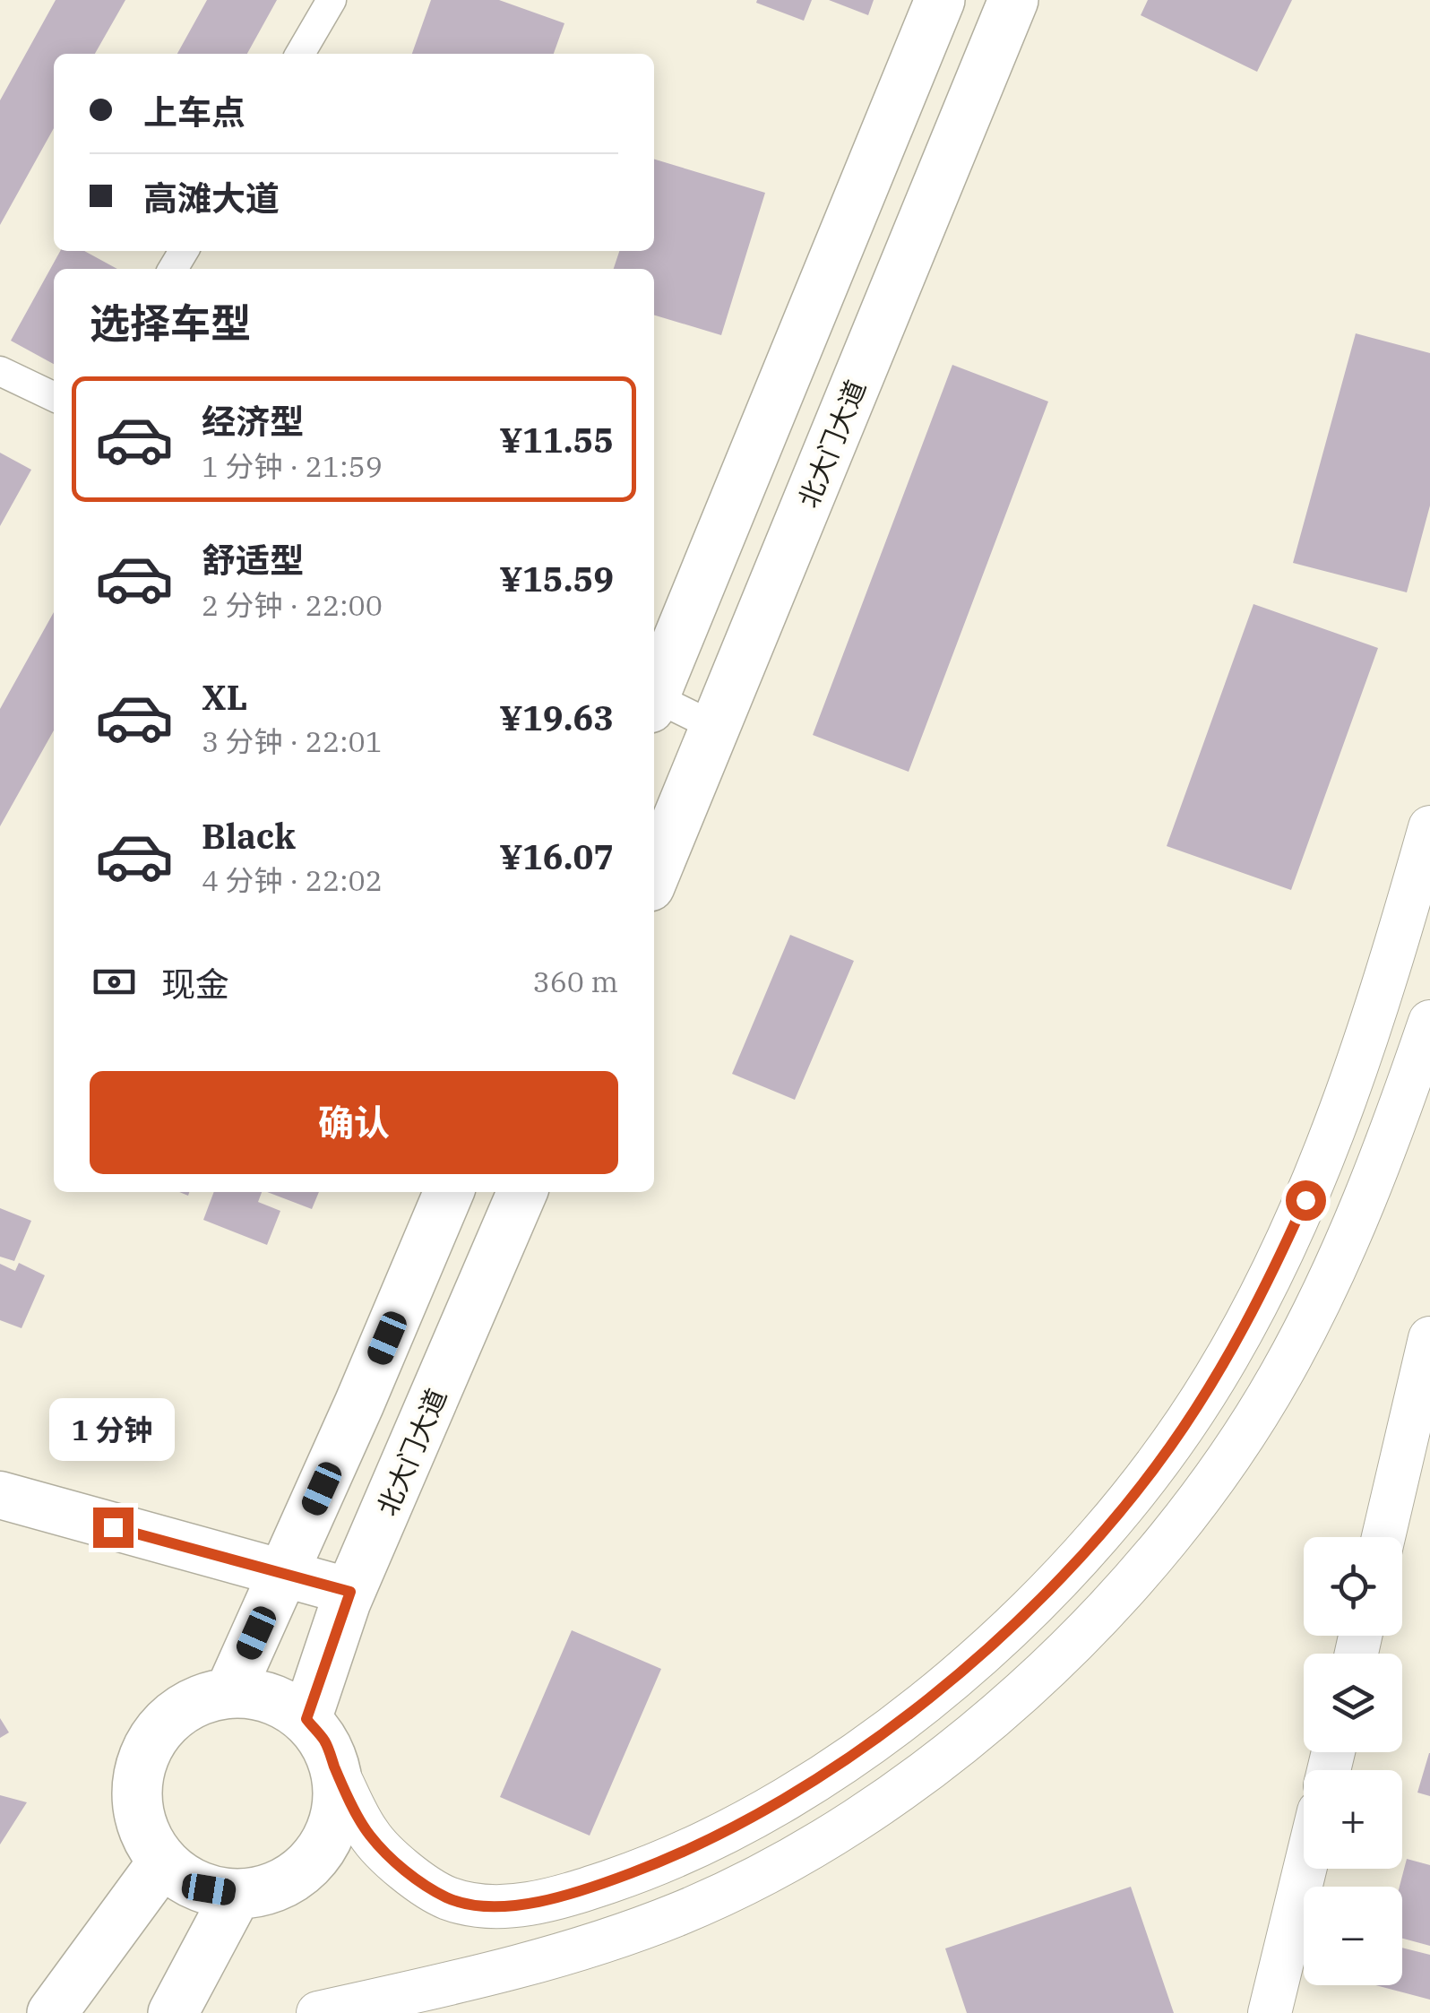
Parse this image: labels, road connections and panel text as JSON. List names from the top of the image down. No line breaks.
{"streets":{"highway":["北大门大道"]},"page":{"banner":["上车点","高滩大道"],"heading":"选择车型","list":[{"name":"经济型","note":"1 分钟 · 21:59","value":"¥11.55"},{"name":"舒适型","note":"2 分钟 · 22:00","value":"¥15.59"},{"name":"XL","note":"3 分钟 · 22:01","value":"¥19.63"},{"name":"Black","note":"4 分钟 · 22:02","value":"¥16.07"}],"pay":["现金","360 m"],"buttons":"确认","bubble":"1 分钟","map_buttons":["+","−"]}}
